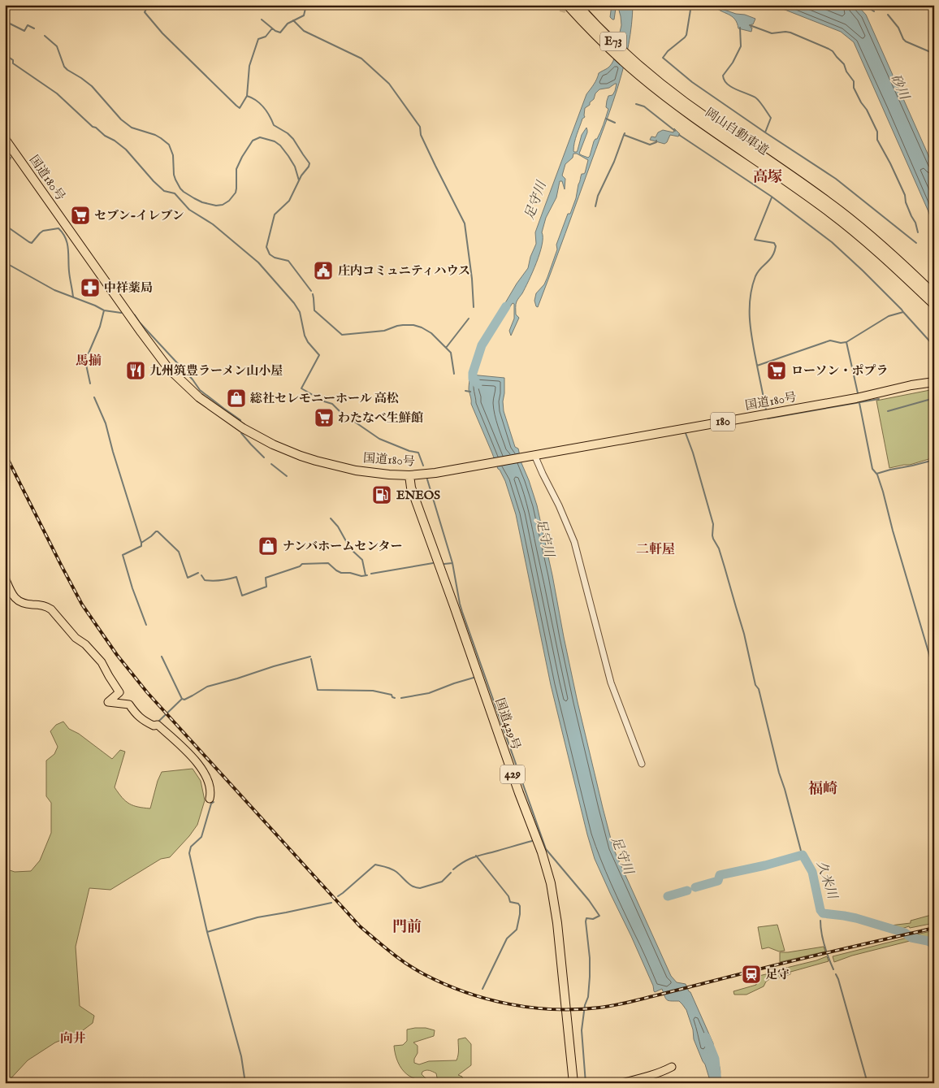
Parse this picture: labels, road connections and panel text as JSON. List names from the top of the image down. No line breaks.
{"streets":{"highway":["E73","岡山自動車道","国道180号","180","国道429号","429"]},"crossings":[["国道180号","国道429号"]],"districts":["高塚","馬揃","二軒屋","福崎","門前","向井"],"water":["砂川","足守川","久米川"],"places":{"supermarket":["セブン-イレブン","ローソン・ポプラ","わたなべ生鮮館"],"public building":["庄内コミュニティハウス"],"pharmacy":["中祥薬局"],"restaurant":["九州筑豊ラーメン山小屋"],"shop":["総社セレモニーホール 高松","ナンバホームセンター"],"fuel station":["ENEOS"],"station":["足守"]}}
